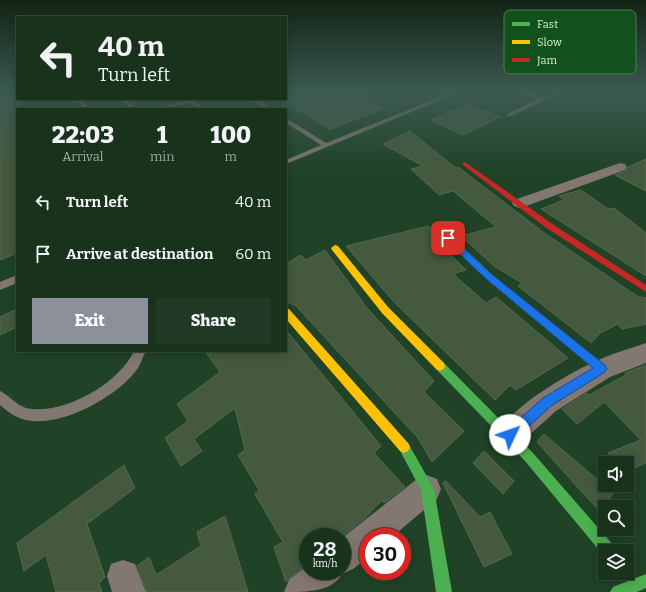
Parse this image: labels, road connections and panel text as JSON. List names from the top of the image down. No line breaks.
{"legend":["Fast","Slow","Jam"],"page":{"turn":["40 m","Turn left"],"eta":["22:03","Arrival","1","min","100","m"],"list":[{"name":"Turn left","value":"40 m"},{"name":"Arrive at destination","value":"60 m"}],"buttons":["Exit","Share"],"speed":"28 km/h","limit":"30"}}
